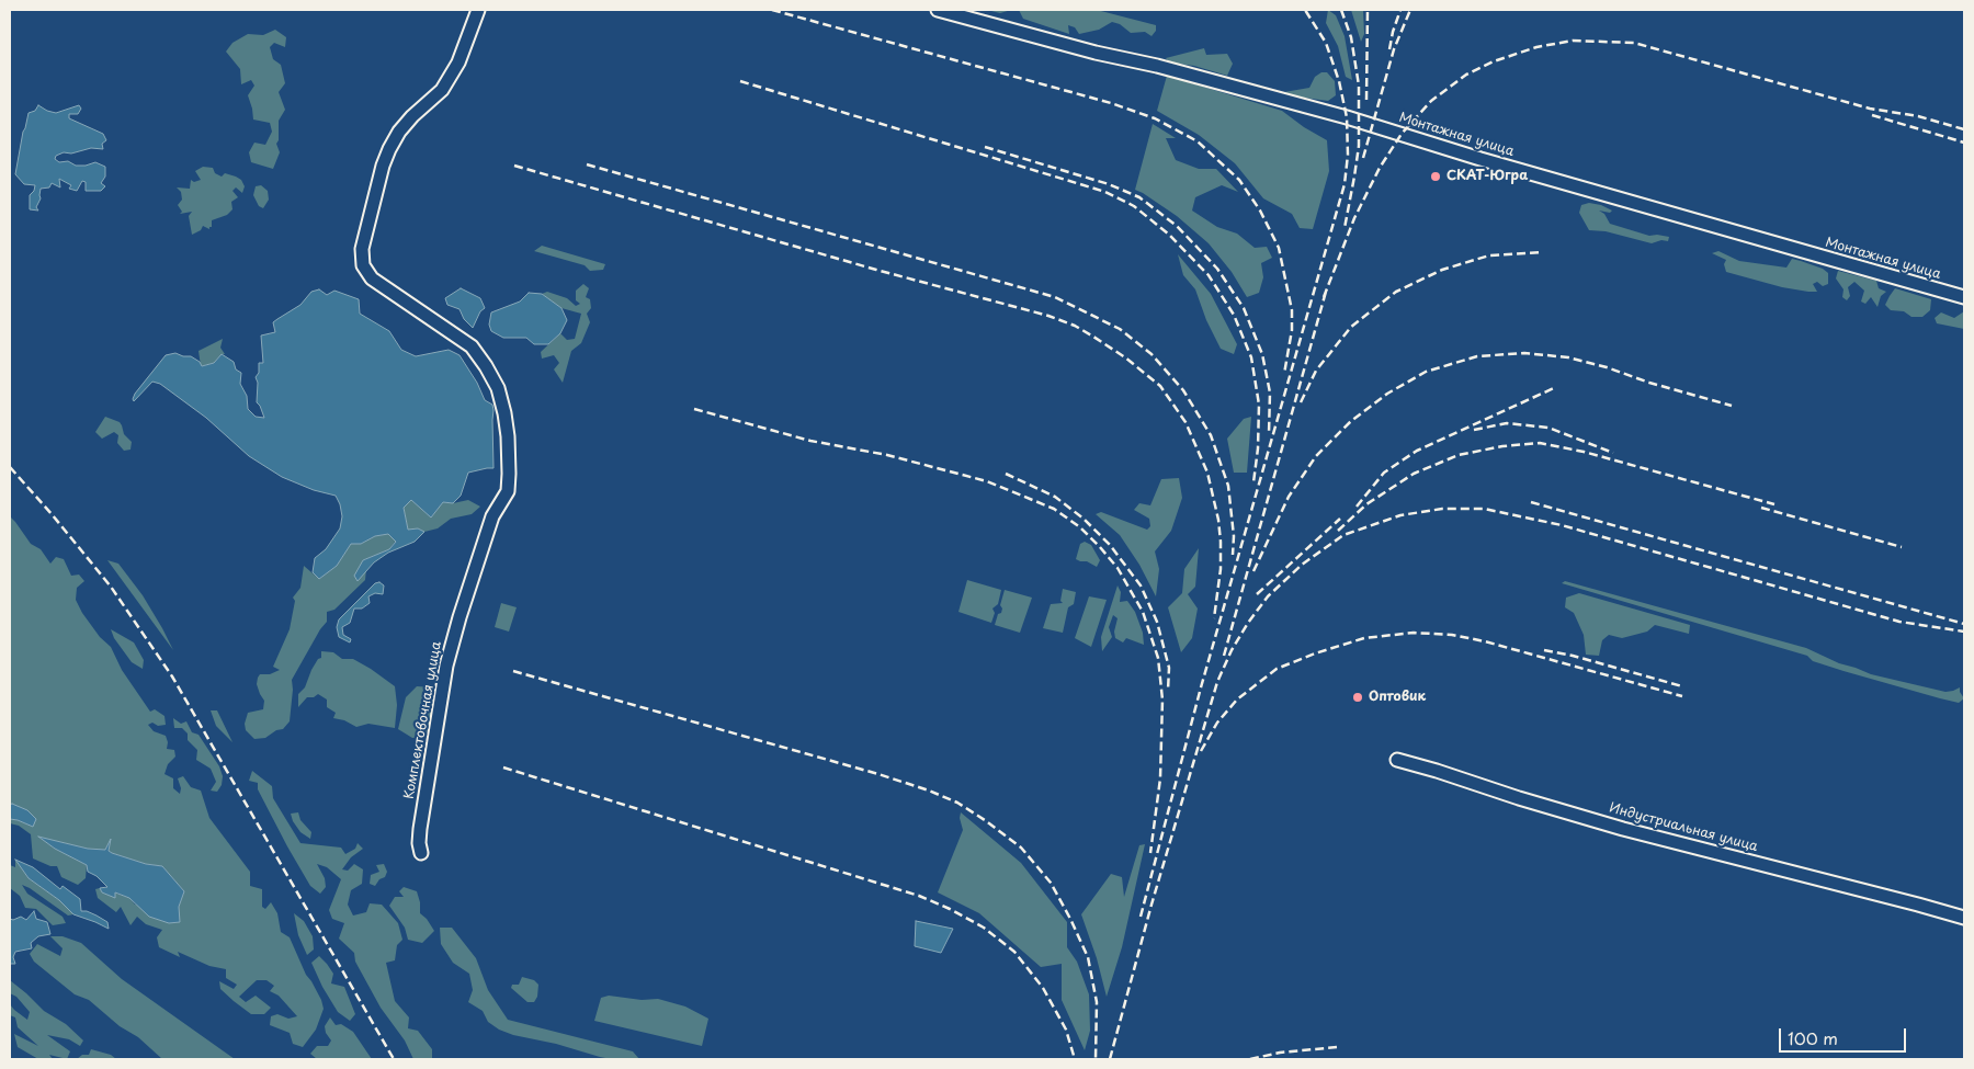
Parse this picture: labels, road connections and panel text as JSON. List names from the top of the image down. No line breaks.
{"streets":{"street":["Монтажная улица","Комплектовочная улица","Индустриальная улица"]},"places":["СКАТ-Югра","Оптовик"],"scale_bar":"100 m"}
